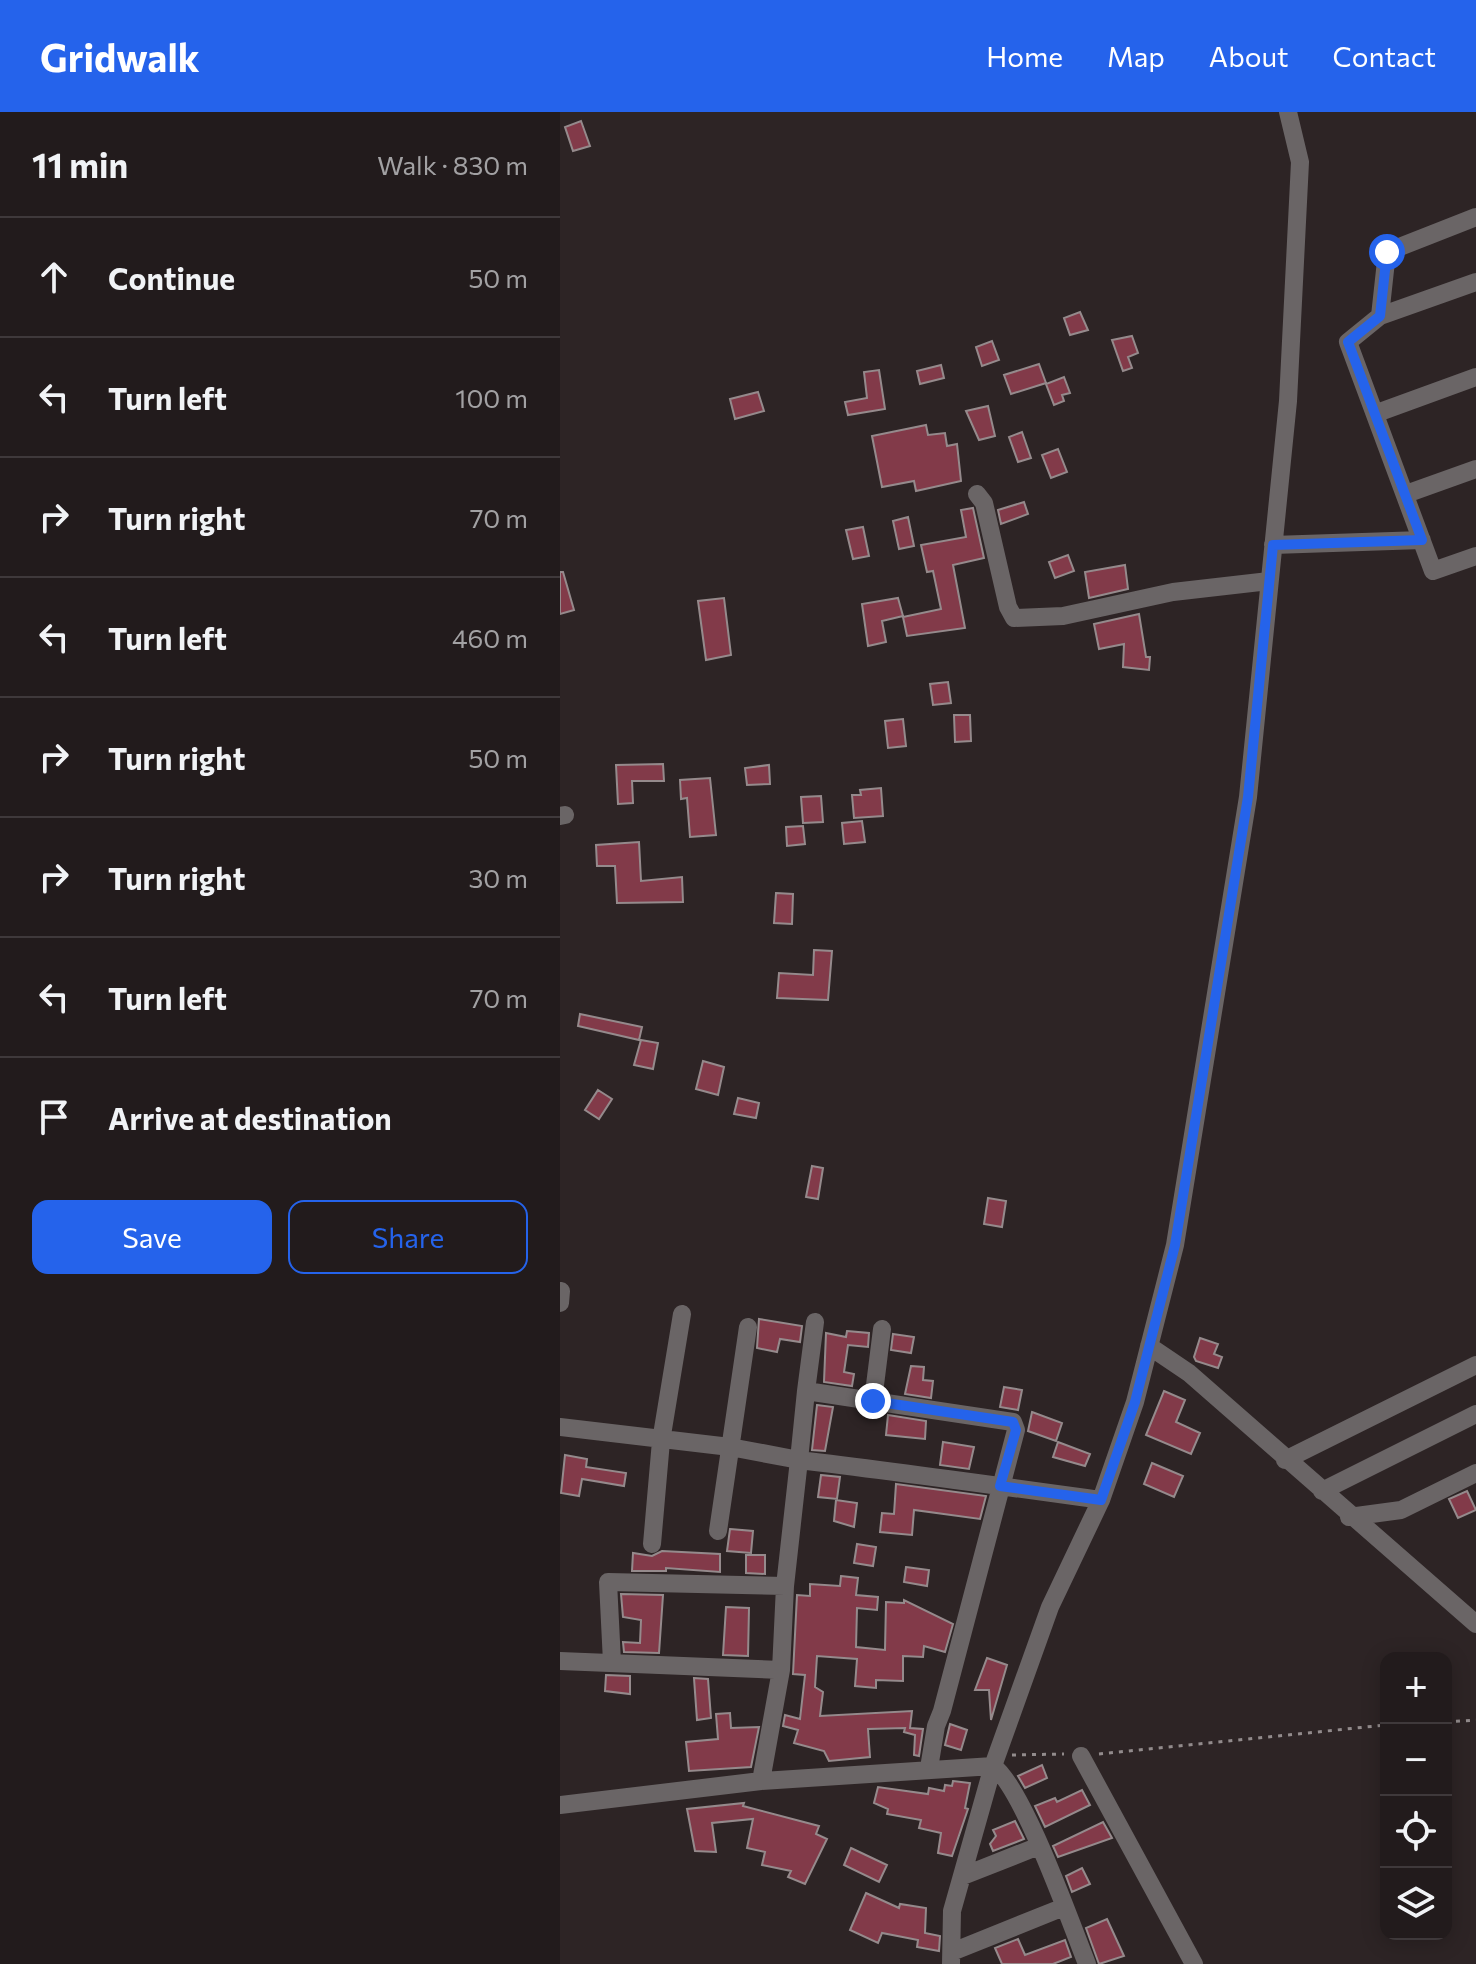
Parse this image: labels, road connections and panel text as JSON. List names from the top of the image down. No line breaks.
{"page":{"header":"Gridwalk","nav":["Home","Map","About","Contact"],"heading":["11 min","Walk · 830 m"],"list":[["Continue","50 m"],["Turn left","100 m"],["Turn right","70 m"],["Turn left","460 m"],["Turn right","50 m"],["Turn right","30 m"],["Turn left","70 m"],"Arrive at destination"],"buttons":["Save","Share"],"map_buttons":["+","−"]}}
